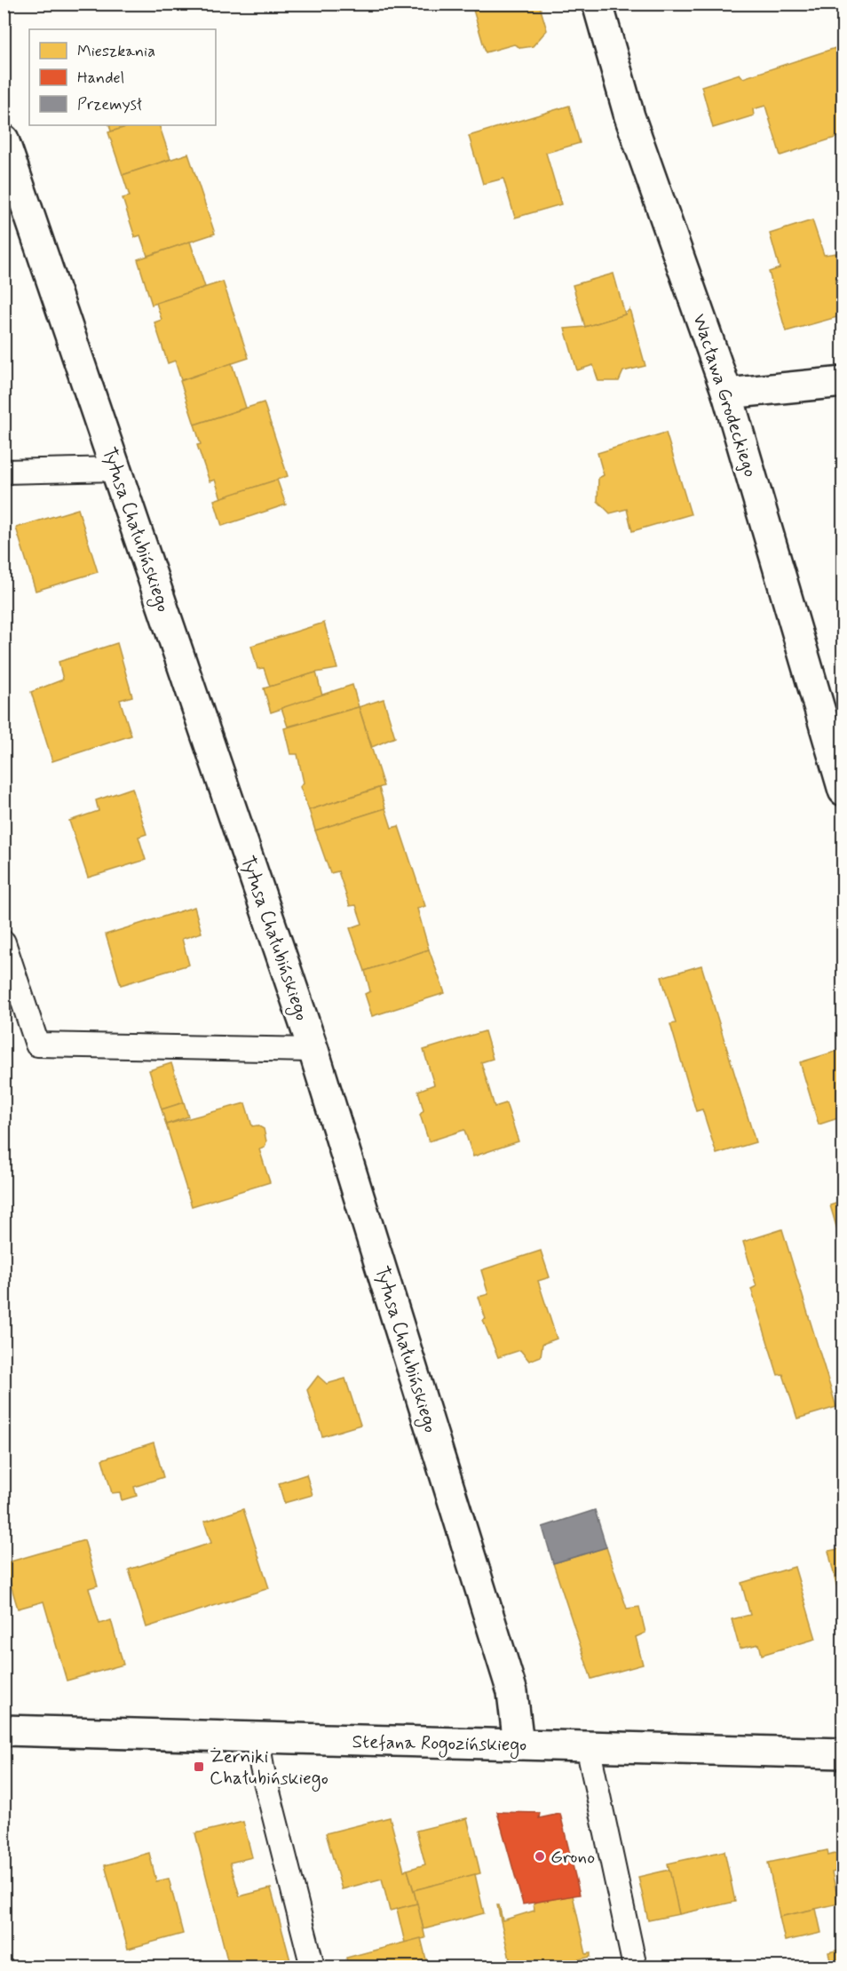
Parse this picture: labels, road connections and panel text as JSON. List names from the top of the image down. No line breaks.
{"streets":{"street":["Wacława Grodeckiego","Tytusa Chałubińskiego","Stefana Rogozińskiego"]},"crossings":[["Tytusa Chałubińskiego","Stefana Rogozińskiego"]],"places":{"transit":["Żerniki Chałubińskiego"],"other":["Grono"]},"legend":["Mieszkania","Handel","Przemysł"]}
